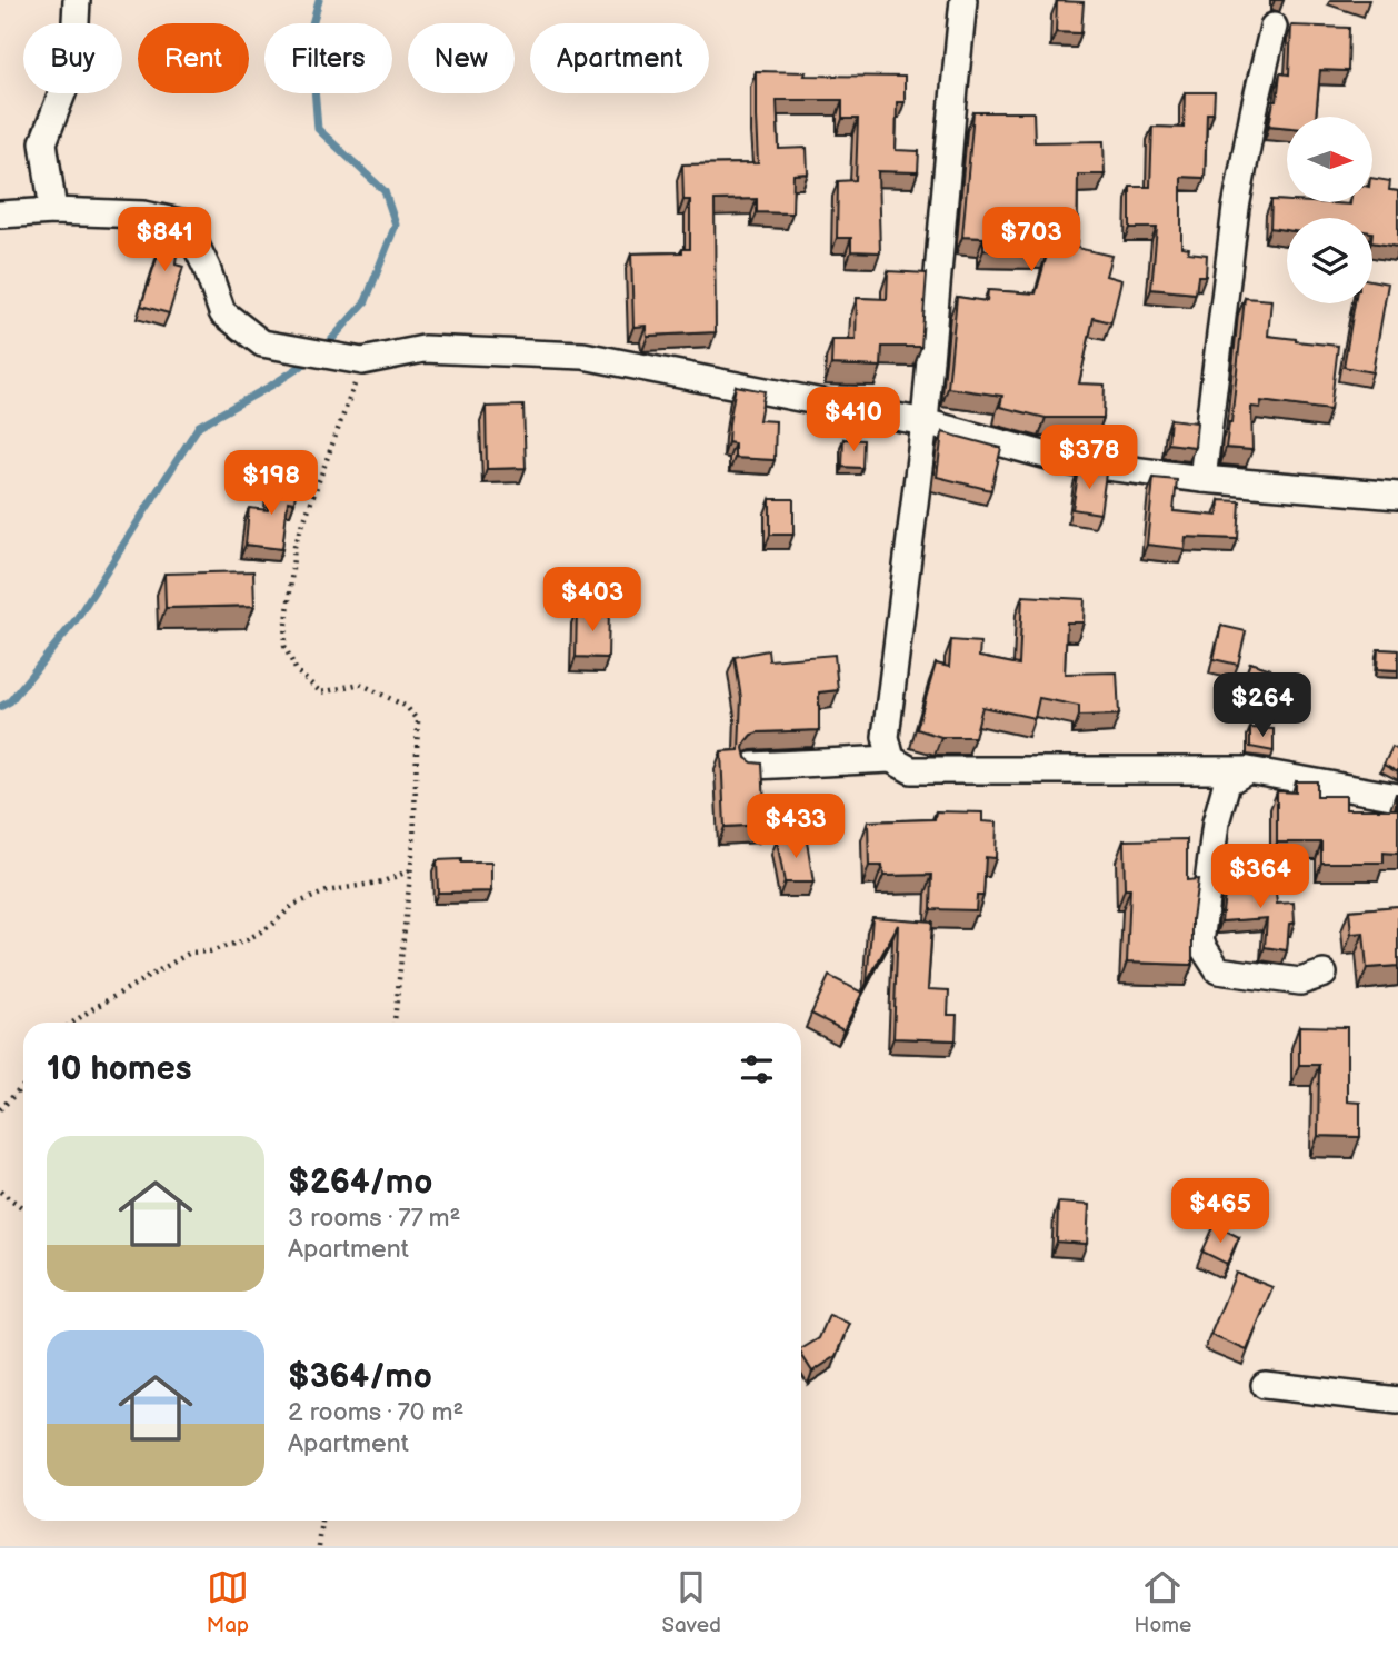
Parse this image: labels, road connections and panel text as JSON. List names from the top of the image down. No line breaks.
{"north":"right","page":{"chip":["Buy","Rent","Filters","New","Apartment"],"price":["$841","$703","$410","$378","$198","$403","$264","$433","$364","$465"],"heading":"10 homes","list":[{"name":"$264/mo","note":"3 rooms · 77 m² · Apartment"},{"name":"$364/mo","note":"2 rooms · 70 m² · Apartment"}],"tabs":["Map","Saved","Home"]}}
